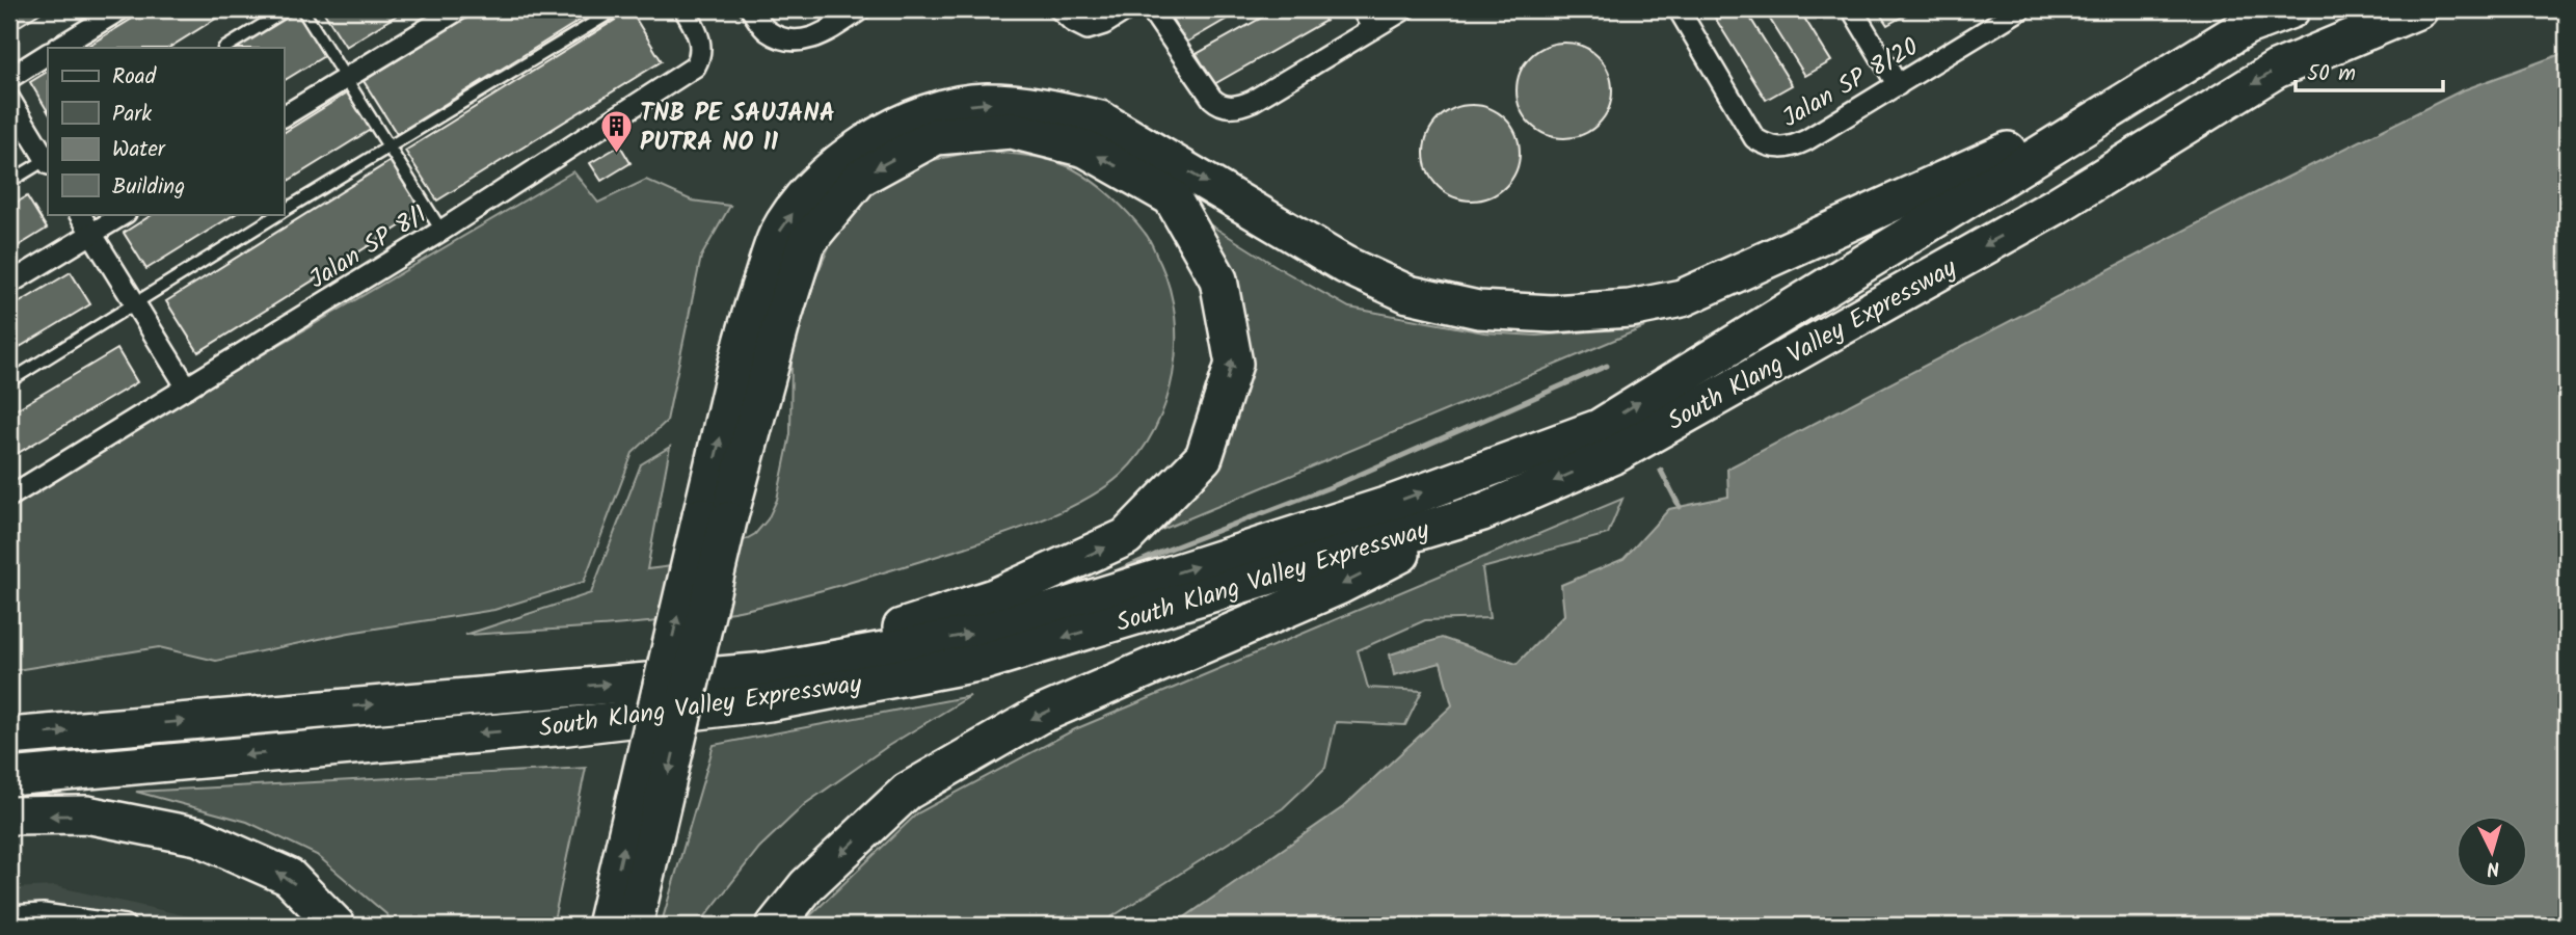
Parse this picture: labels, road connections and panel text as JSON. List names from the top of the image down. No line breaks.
{"streets":{"highway":["South Klang Valley Expressway"],"street":["Jalan SP 8/20","Jalan SP 8/1"]},"places":{"building":["TNB PE SAUJANA PUTRA NO 11"]},"legend":["Road","Park","Water","Building"],"scale_bar":"50 m","north":"bottom"}
